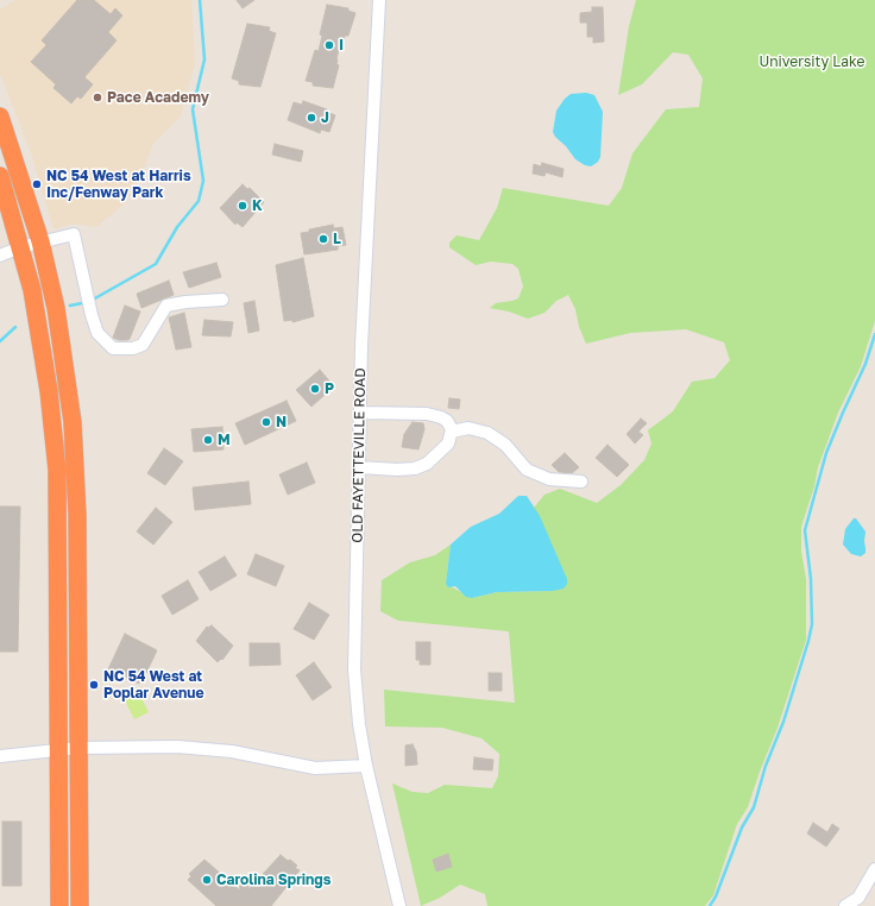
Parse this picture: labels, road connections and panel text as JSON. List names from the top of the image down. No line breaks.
{"streets":{"street":["OLD FAYETTEVILLE ROAD"]},"parks":["University Lake"],"places":["I","Pace Academy","J","NC 54 West at Harris Inc/Fenway Park","K","L","P","N","M","NC 54 West at Poplar Avenue","Carolina Springs"]}
